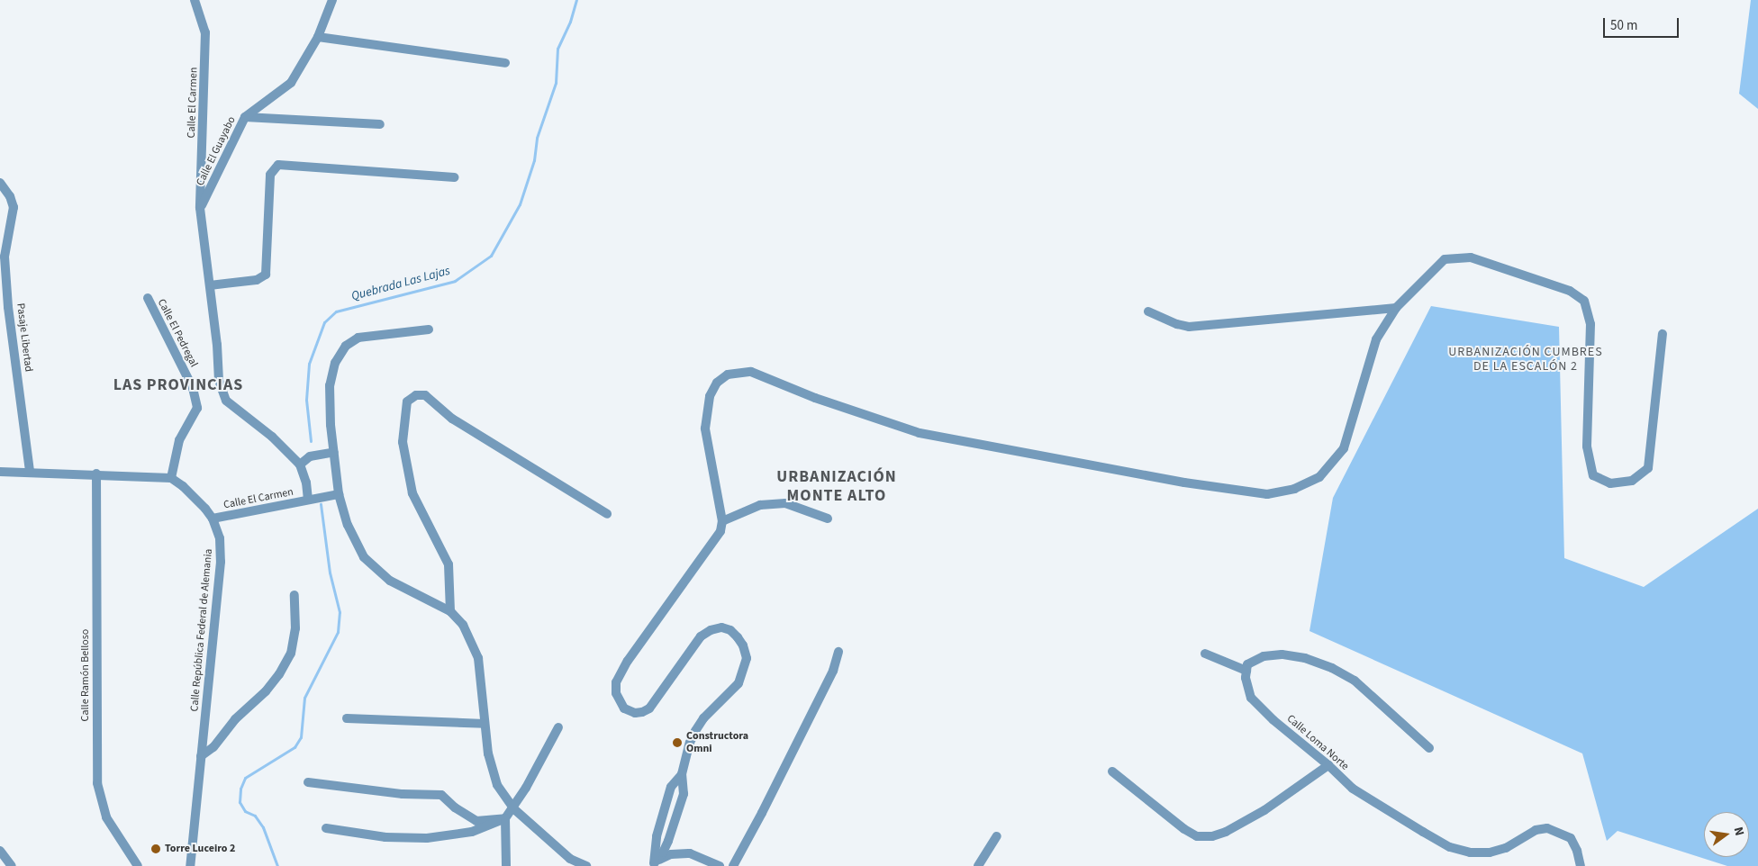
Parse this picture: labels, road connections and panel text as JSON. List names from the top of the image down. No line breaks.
{"streets":{"street":["Calle El Carmen","Calle El Guayabo","Calle El Pedregal","Pasaje Libertad","Calle República Federal de Alemania","Calle Ramón Belloso","Calle Loma Norte"]},"crossings":[["Calle El Carmen","Calle El Guayabo"],["Calle El Carmen","Calle República Federal de Alemania"],["Calle El Pedregal","Calle República Federal de Alemania"]],"districts":["URBANIZACIÓN CUMBRES DE LA ESCALÓN 2","LAS PROVINCIAS","URBANIZACIÓN MONTE ALTO"],"water":["Quebrada Las Lajas"],"places":["Constructora Omni","Torre Luceiro 2"],"scale_bar":"50 m","north":"right"}
